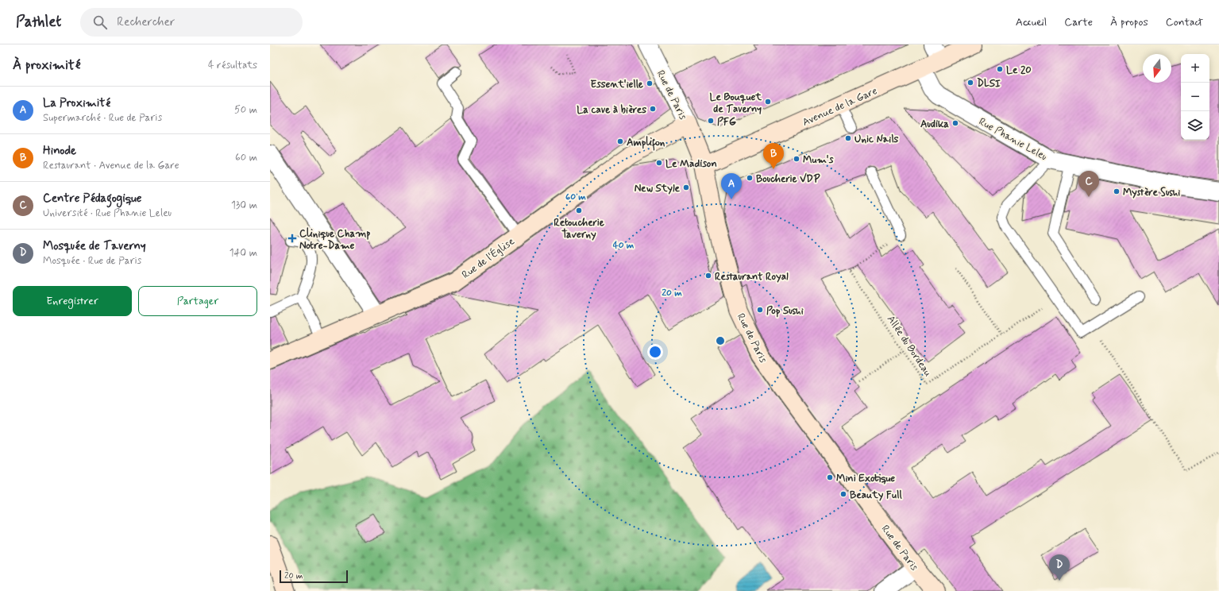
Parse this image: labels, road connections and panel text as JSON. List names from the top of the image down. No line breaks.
{"streets":{"street":["Rue de Paris","Avenue de la Gare","Rue Phanie Leleu","Rue de l'Église"],"path":["Allée du Bordeau"]},"crossings":[["Rue de Paris","Avenue de la Gare"],["Rue de Paris","Rue de l'Église"],["Avenue de la Gare","Rue Phanie Leleu"]],"places":{"other":["Le 20","DLSI","Essent'ielle","Le Bouquet de Taverny","La cave à bières","PFG","Audika","Unic Nails","Amplifon","Mum's","Le Madison","Boucherie VDP","New Style","Mystère Sushi","Retoucherie Taverny","Restaurant Royal","Pop Sushi","Mini Exotique","Beauty Full"],"health":["Clinique Champ Notre-Dame"]},"scale_bar":"20 m","north":"bottom","page":{"header":"Pathlet","search":"Rechercher","nav":["Accueil","Carte","À propos","Contact"],"heading":["À proximité","4 résultats"],"map_buttons":["+","−"],"list":[{"mark":"A","name":"La Proximité","note":"Supermarché · Rue de Paris","value":"50 m"},{"mark":"B","name":"Hinode","note":"Restaurant · Avenue de la Gare","value":"60 m"},{"mark":"C","name":"Centre Pédagogique","note":"Université · Rue Phanie Leleu","value":"130 m"},{"mark":"D","name":"Mosquée de Taverny","note":"Mosquée · Rue de Paris","value":"140 m"}],"pins":["B","C","A","D"],"buttons":["Enregistrer","Partager"],"scale":"20 m"},"rings":["60 m","40 m","20 m"]}
